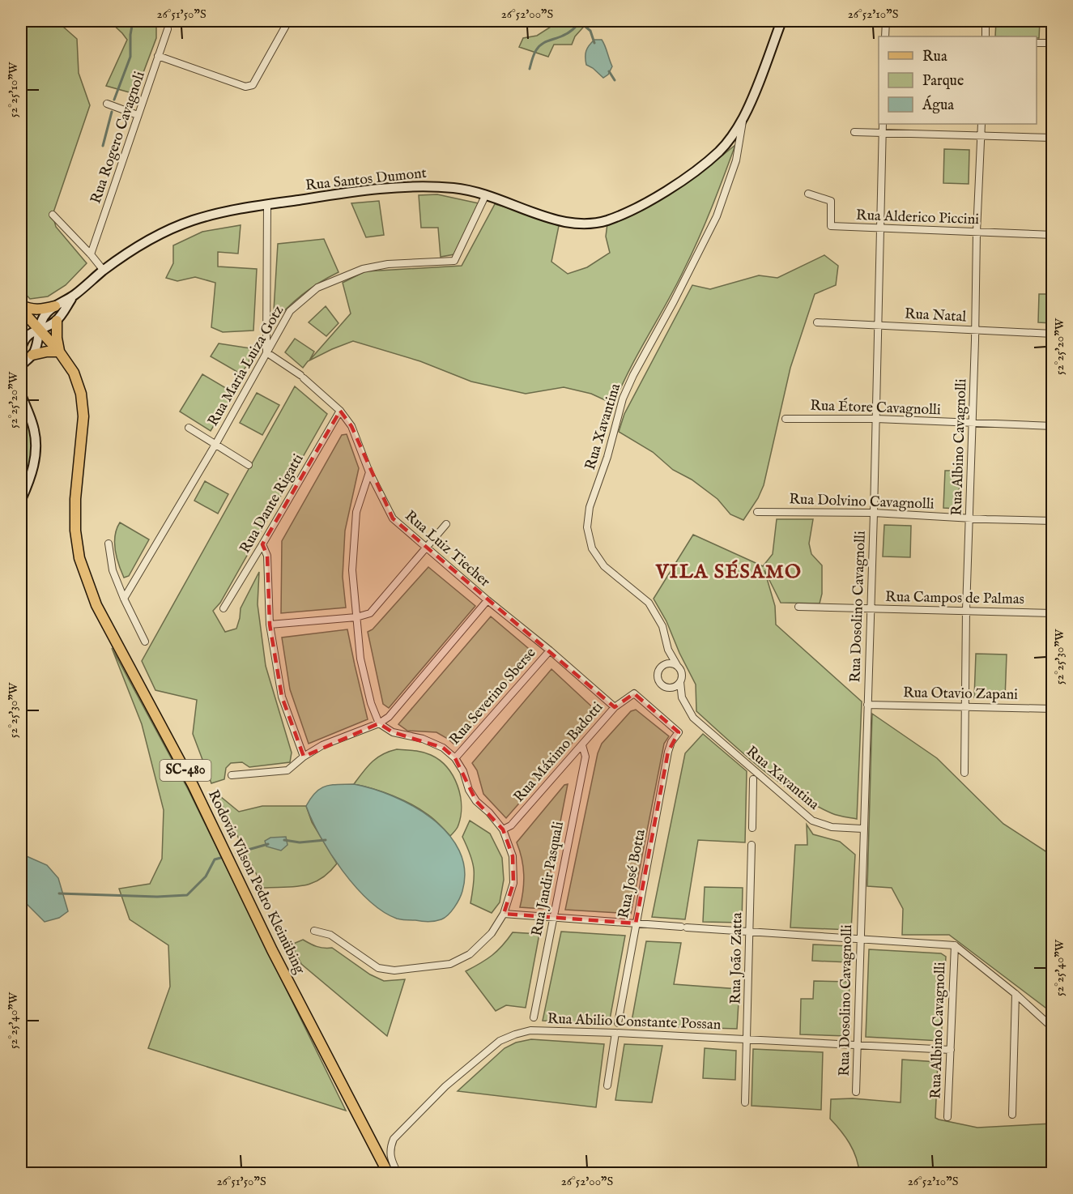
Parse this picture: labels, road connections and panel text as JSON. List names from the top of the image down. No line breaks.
{"streets":{"main road":["Rua Santos Dumont","SC-480","Rodovia Vilson Pedro Kleinübing"],"street":["Rua Rogero Cavagnoli","Rua Alderico Piccini","Rua Natal","Rua Maria Luiza Gotz","Rua Étore Cavagnolli","Rua Xavantina","Rua Albino Cavagnolli","Rua Dolvino Cavagnolli","Rua Dante Rigatti","Rua Luiz Tiecher","Rua Campos de Palmas","Rua Dosolino Cavagnolli","Rua Otavio Zapani","Rua Severino Sberse","Rua Máximo Badotti","Rua José Botta","Rua Jandir Pasquali","Rua João Zatta","Rua Abilio Constante Possan"]},"crossings":[["Rua Santos Dumont","Rua Maria Luiza Gotz"],["Rua Santos Dumont","Rua Xavantina"],["Rua Santos Dumont","Rodovia Vilson Pedro Kleinübing"],["Rua Alderico Piccini","Rua Albino Cavagnolli"],["Rua Alderico Piccini","Rua Dosolino Cavagnolli"],["Rua Natal","Rua Albino Cavagnolli"],["Rua Natal","Rua Dosolino Cavagnolli"],["Rua Maria Luiza Gotz","Rua Luiz Tiecher"],["Rua Étore Cavagnolli","Rua Albino Cavagnolli"],["Rua Étore Cavagnolli","Rua Dosolino Cavagnolli"],["Rua Xavantina","Rua Dosolino Cavagnolli"],["Rua Albino Cavagnolli","Rua Dolvino Cavagnolli"],["Rua Albino Cavagnolli","Rua Campos de Palmas"],["Rua Albino Cavagnolli","Rua Otavio Zapani"],["Rua Albino Cavagnolli","Rua Abilio Constante Possan"],["Rua Dolvino Cavagnolli","Rua Dosolino Cavagnolli"],["Rua Dante Rigatti","Rua Luiz Tiecher"],["Rua Luiz Tiecher","Rua Severino Sberse"],["Rua Luiz Tiecher","Rua Máximo Badotti"],["Rua Campos de Palmas","Rua Dosolino Cavagnolli"],["Rua Dosolino Cavagnolli","Rua Otavio Zapani"],["Rua Dosolino Cavagnolli","Rua Abilio Constante Possan"],["Rua Máximo Badotti","Rua José Botta"],["Rua Máximo Badotti","Rua Jandir Pasquali"],["Rua João Zatta","Rua Abilio Constante Possan"]],"districts":["VILA SÉSAMO"],"legend":["Rua","Parque","Água"],"coordinates":["26°51'50\"S","26°52'00\"S","26°52'10\"S","52°25'10\"W","52°25'20\"W","52°25'30\"W","52°25'40\"W"]}
